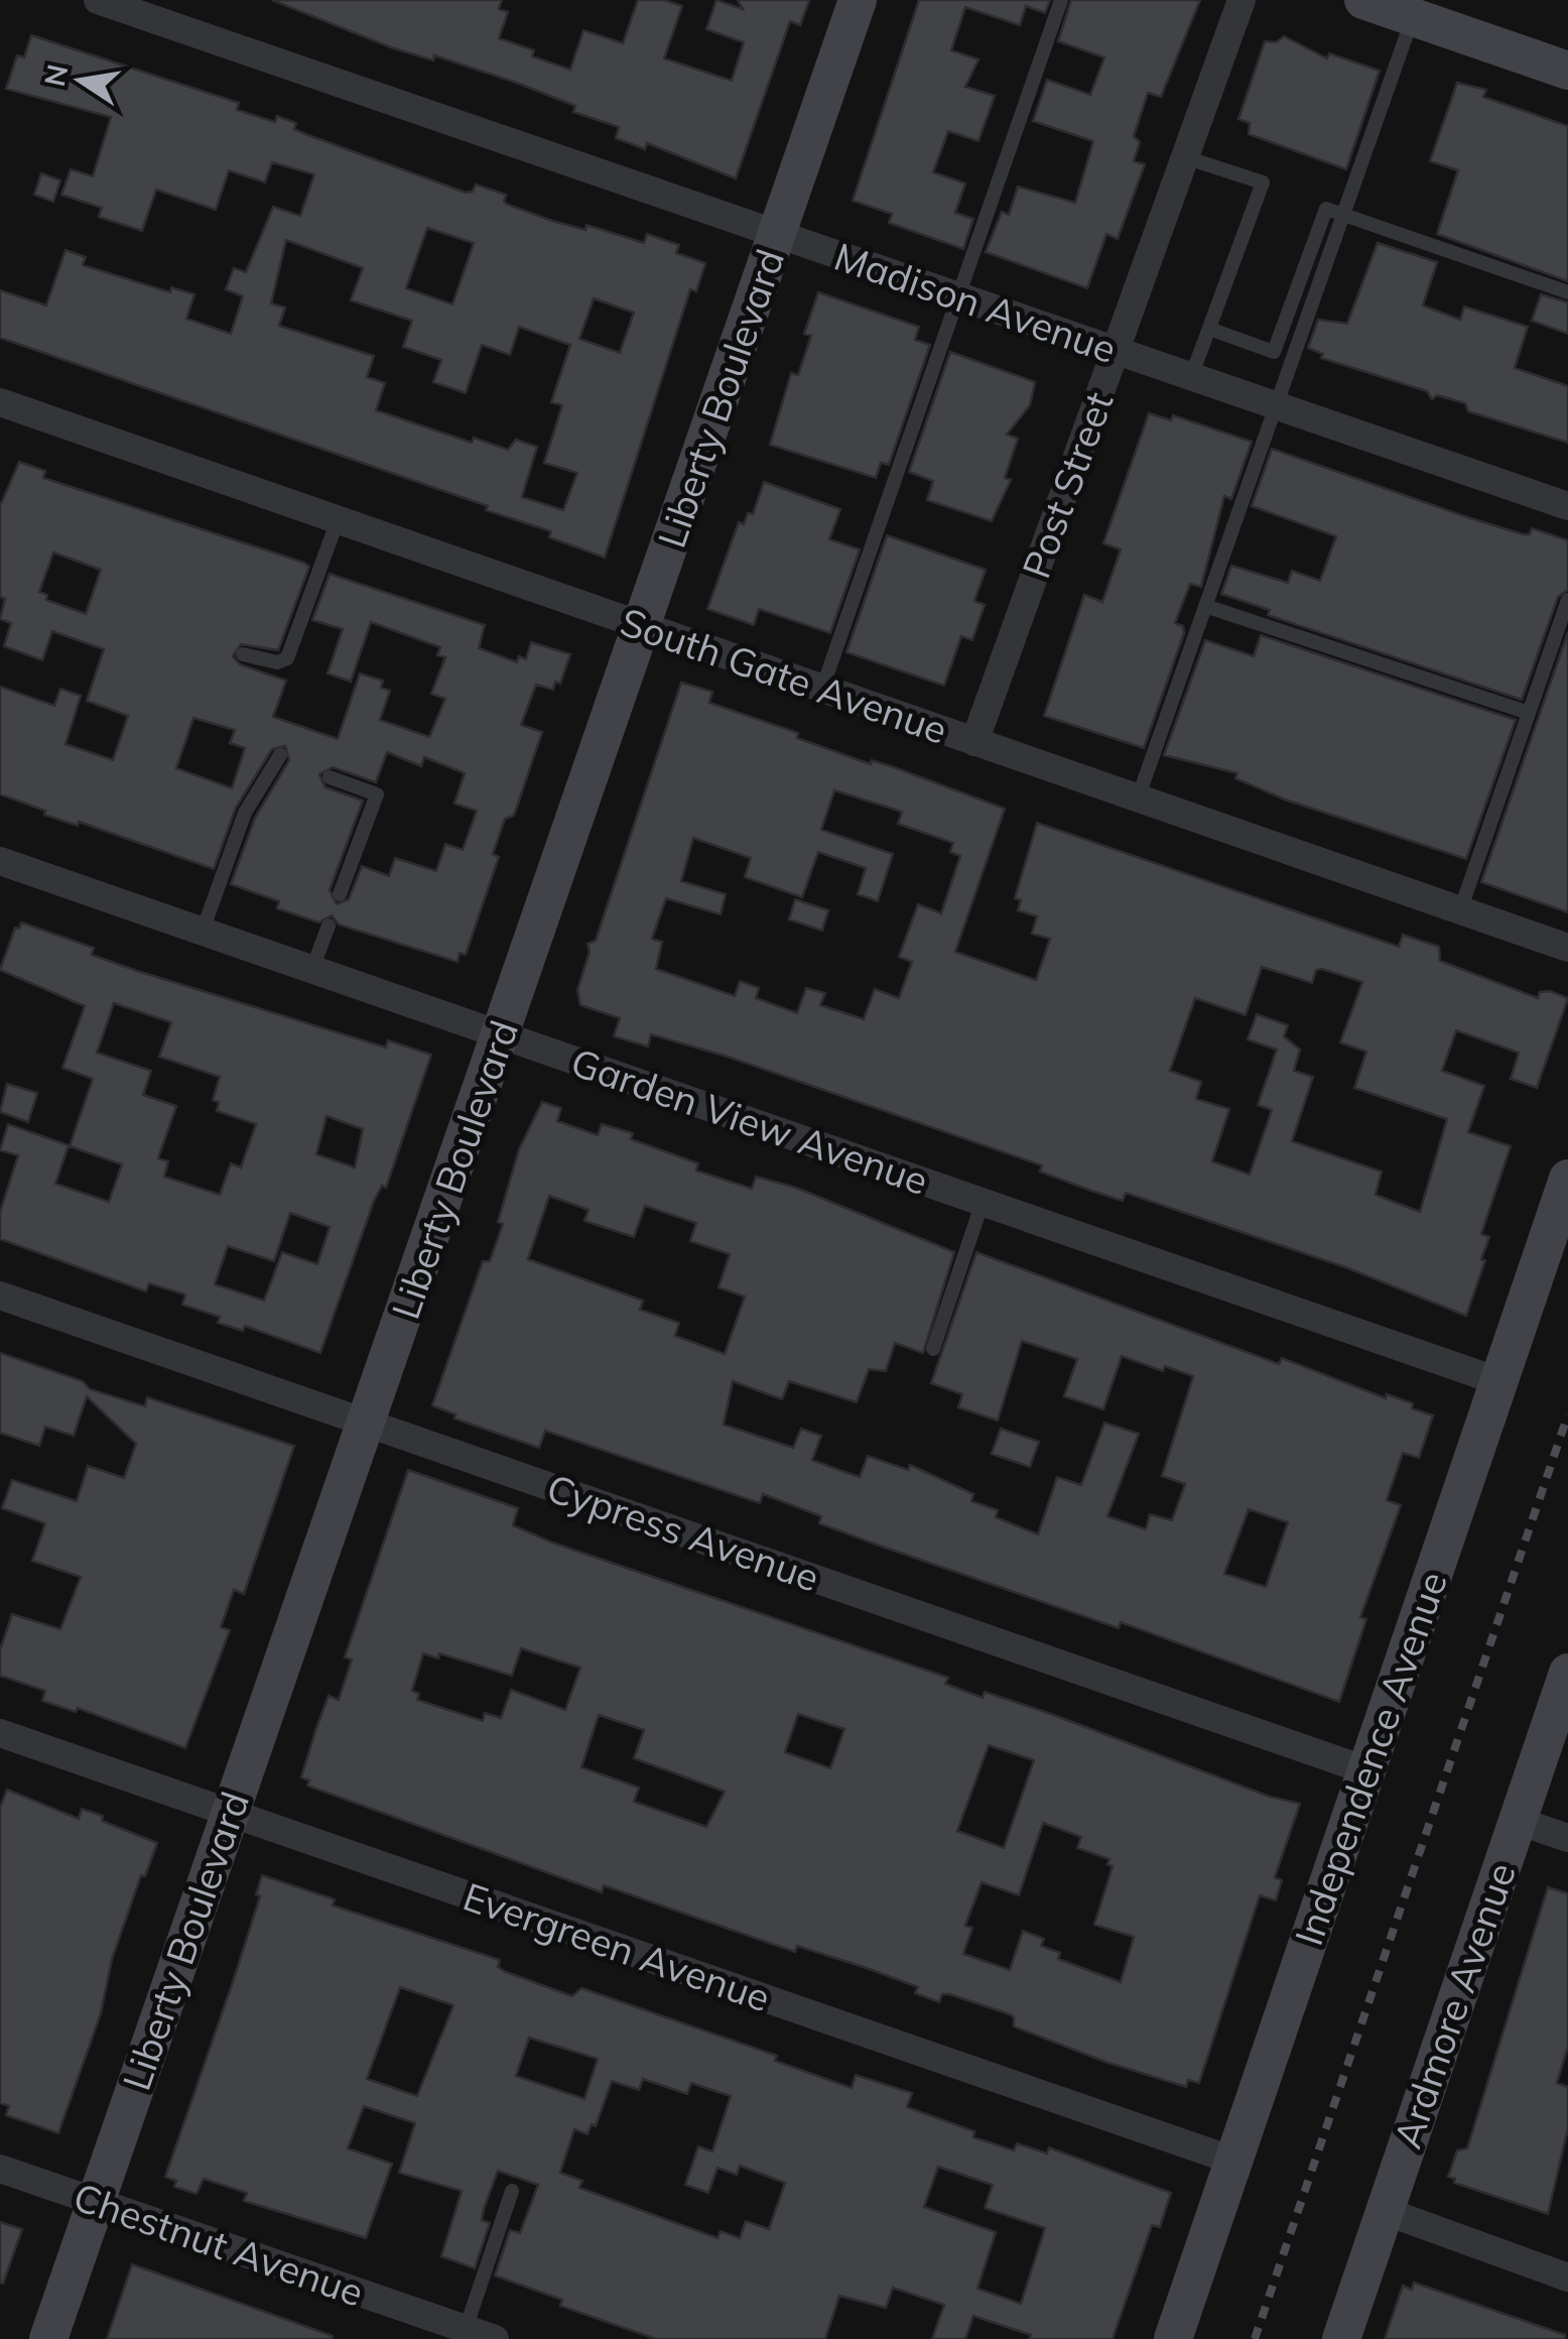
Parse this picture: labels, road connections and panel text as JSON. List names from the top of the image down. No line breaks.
{"streets":{"street":["Madison Avenue","Liberty Boulevard","Post Street","South Gate Avenue","Garden View Avenue","Cypress Avenue","Independence Avenue","Evergreen Avenue","Ardmore Avenue","Chestnut Avenue"]},"crossings":[["Madison Avenue","Liberty Boulevard"],["Madison Avenue","Post Street"],["Liberty Boulevard","South Gate Avenue"],["Liberty Boulevard","Garden View Avenue"],["Liberty Boulevard","Cypress Avenue"],["Liberty Boulevard","Evergreen Avenue"],["Liberty Boulevard","Chestnut Avenue"],["Post Street","South Gate Avenue"],["Garden View Avenue","Independence Avenue"],["Cypress Avenue","Independence Avenue"],["Independence Avenue","Evergreen Avenue"]],"north":"left"}
